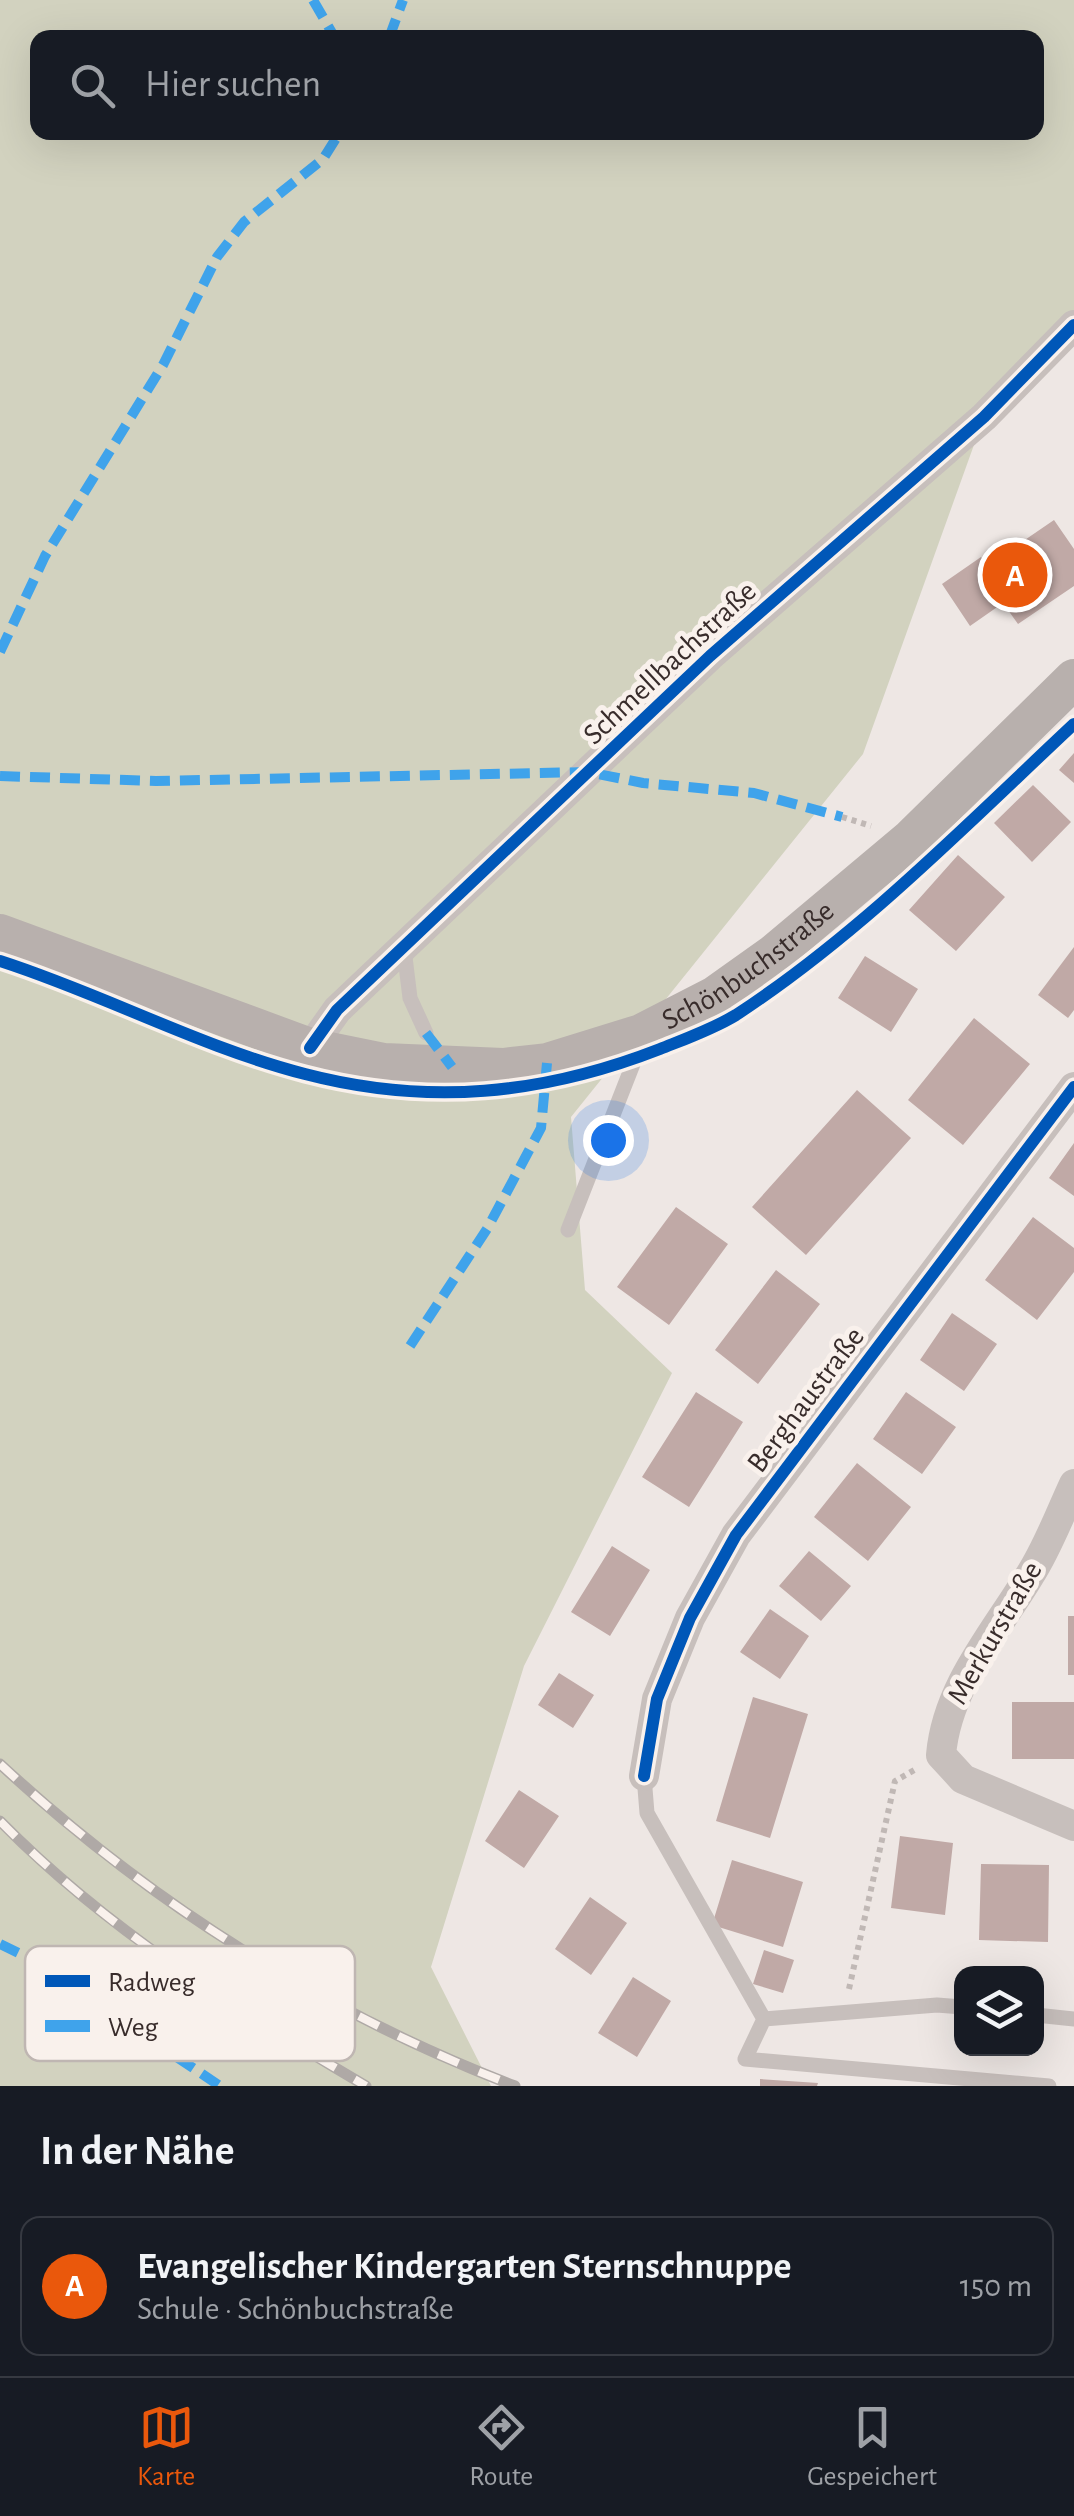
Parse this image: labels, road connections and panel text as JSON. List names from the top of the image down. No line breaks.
{"streets":{"main road":["Schönbuchstraße"],"street":["Schmellbachstraße","Berghaustraße","Merkurstraße"]},"crossings":[["Schmellbachstraße","Schönbuchstraße"]],"legend":["Radweg","Weg"],"page":{"search":"Hier suchen","pins":"A","heading":"In der Nähe","list":[{"mark":"A","name":"Evangelischer Kindergarten Sternschnuppe","note":"Schule · Schönbuchstraße","value":"150 m"}],"nav":["Karte","Route","Gespeichert"]}}
